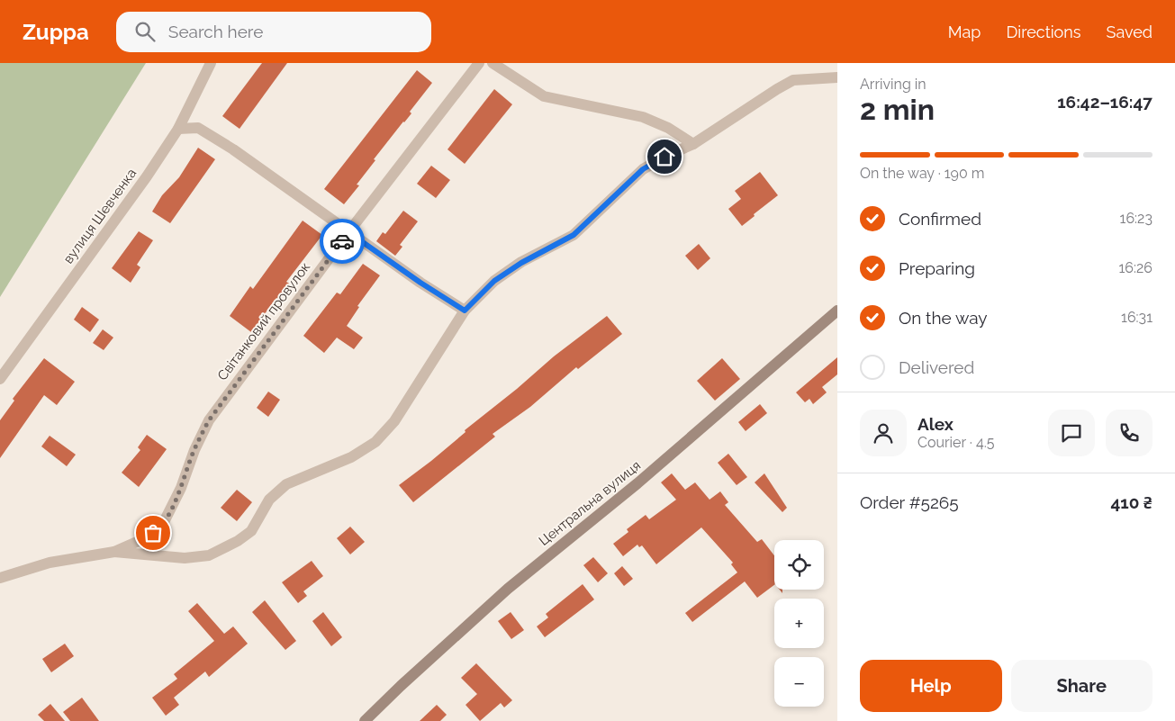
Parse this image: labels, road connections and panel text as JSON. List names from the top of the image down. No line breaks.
{"streets":{"street":["вулиця Шевченка","Світанковий провулок","Центральна вулиця"]},"page":{"header":"Zuppa","search":"Search here","nav":["Map","Directions","Saved"],"heading":["2 min","Arriving in","16:42–16:47"],"panel":["Alex","Courier · 4.5","Order #5265","410 ₴"],"bar":"On the way · 190 m","list":[["Confirmed","16:23"],["Preparing","16:26"],["On the way","16:31"],"Delivered"],"map_buttons":["+","−"],"buttons":["Help","Share"]}}
